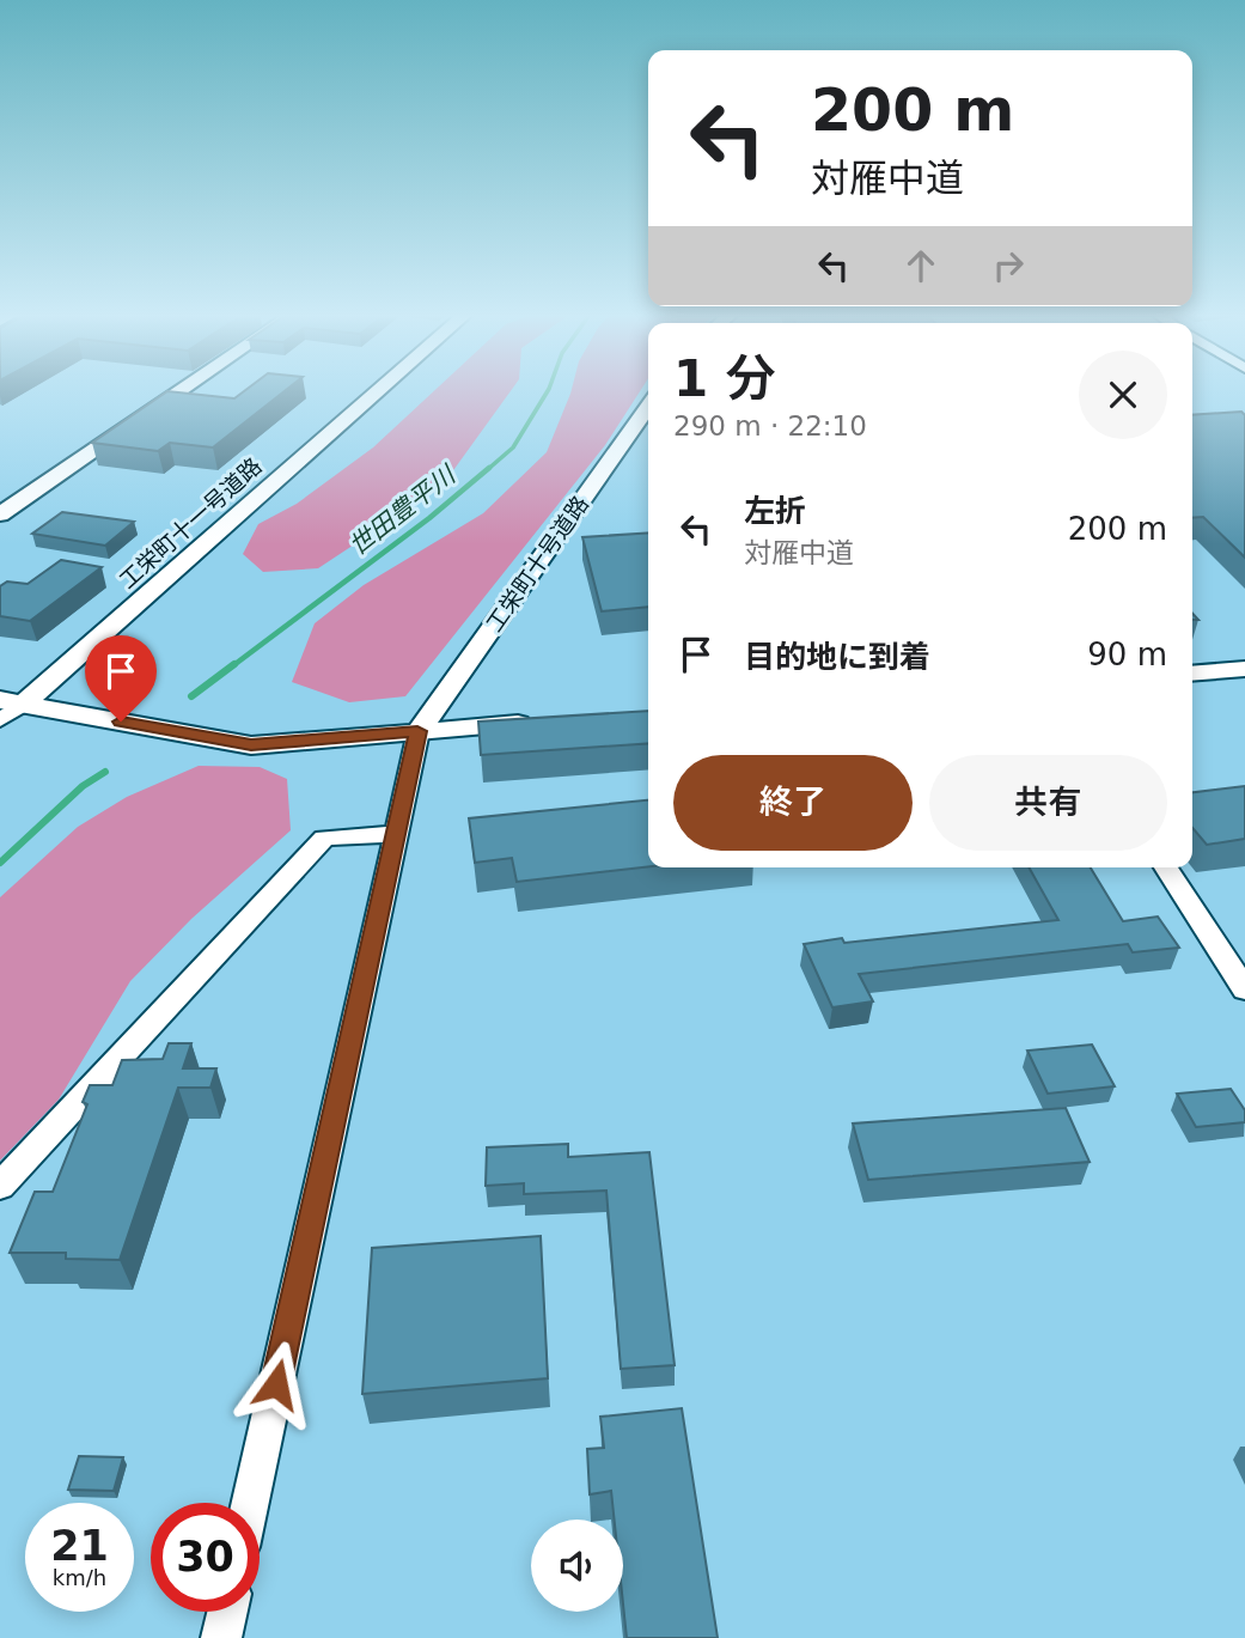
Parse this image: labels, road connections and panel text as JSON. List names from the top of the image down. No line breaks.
{"streets":{"street":["工栄町十一号道路","工栄町十号道路"]},"water":["世田豊平川"],"page":{"turn":["200 m","対雁中道"],"heading":["1 分","290 m · 22:10"],"list":[{"name":"左折","note":"対雁中道","value":"200 m"},{"name":"目的地に到着","value":"90 m"}],"buttons":["終了","共有"],"speed":"21 km/h","limit":"30"}}
